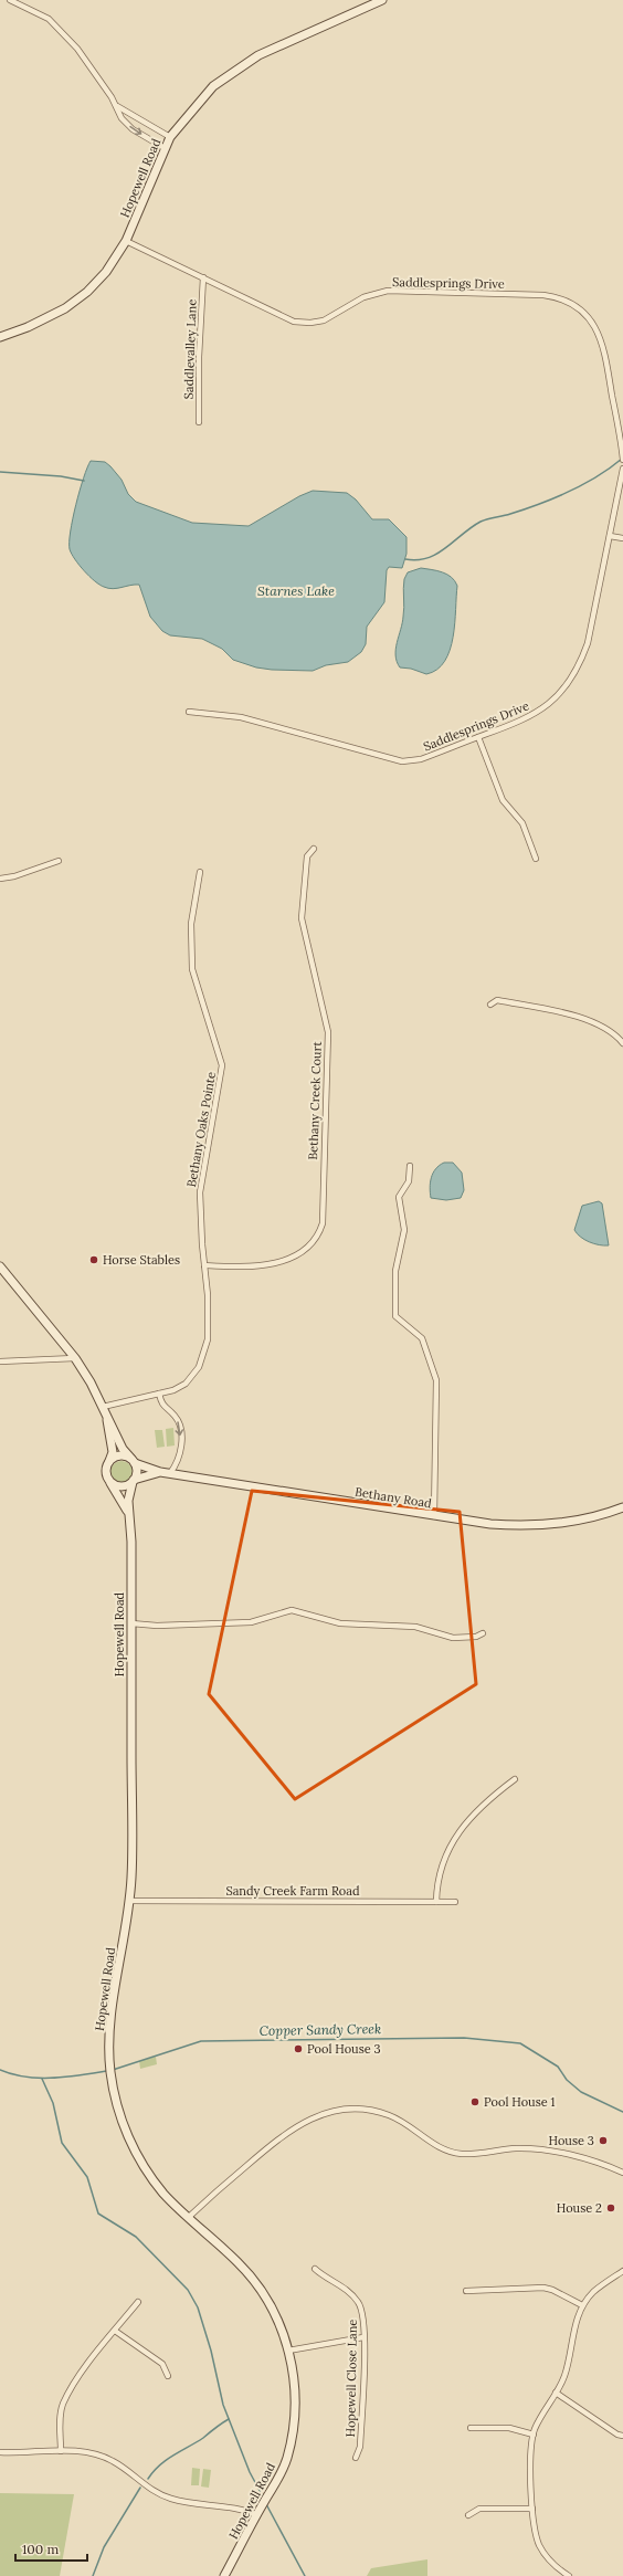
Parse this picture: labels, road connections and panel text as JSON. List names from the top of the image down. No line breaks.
{"streets":{"street":["Hopewell Road","Saddlesprings Drive","Saddlevalley Lane","Bethany Creek Court","Bethany Oaks Pointe","Bethany Road","Sandy Creek Farm Road","Hopewell Close Lane"]},"crossings":[["Hopewell Road","Saddlesprings Drive"],["Hopewell Road","Bethany Road"],["Hopewell Road","Sandy Creek Farm Road"],["Saddlesprings Drive","Saddlevalley Lane"],["Bethany Creek Court","Bethany Oaks Pointe"]],"water":["Starnes Lake","Copper Sandy Creek"],"places":["Horse Stables","Pool House 3","Pool House 1","House 3","House 2"],"scale_bar":"100 m"}
